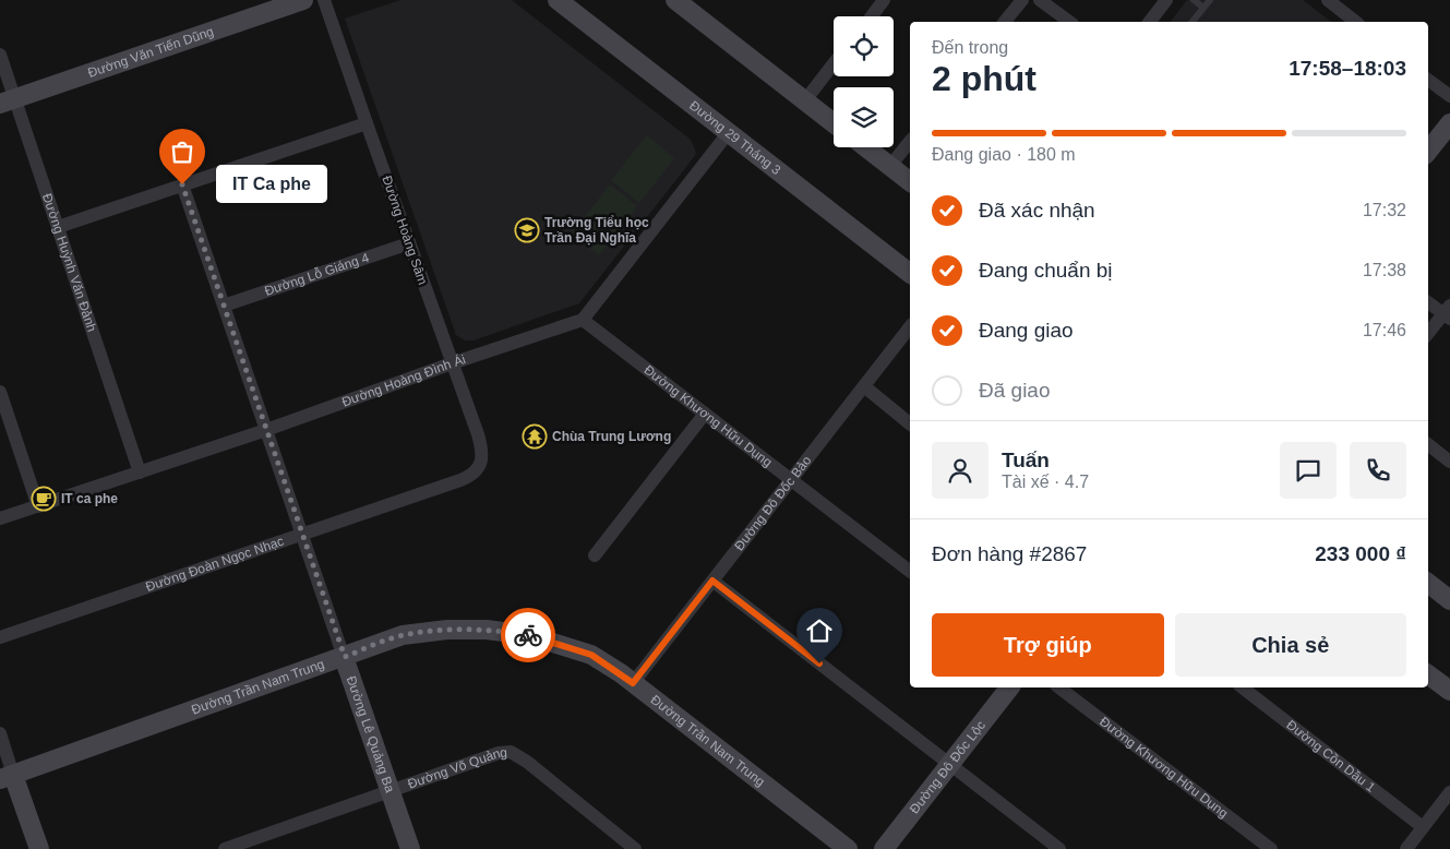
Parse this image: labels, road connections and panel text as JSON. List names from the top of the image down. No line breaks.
{"streets":{"street":["Đường Văn Tiến Dũng","Đường 29 Tháng 3","Đường Hoàng Sâm","Đường Huỳnh Văn Đảnh","Đường Lỗ Giáng 4","Đường Hoàng Đình Ái","Đường Khương Hữu Dụng","Đường Đô Đốc Bảo","Đường Đoàn Ngọc Nhạc","Đường Trần Nam Trung","Đường Lê Quảng Ba","Đường Cồn Dầu 1","Đường Đô Đốc Lộc","Đường Võ Quảng"]},"crossings":[["Đường Văn Tiến Dũng","Đường Huỳnh Văn Đảnh"],["Đường Hoàng Sâm","Đường Lỗ Giáng 4"],["Đường Hoàng Sâm","Đường Hoàng Đình Ái"],["Đường Hoàng Sâm","Đường Đoàn Ngọc Nhạc"],["Đường Huỳnh Văn Đảnh","Đường Hoàng Đình Ái"],["Đường Lỗ Giáng 4","Đường Lê Quảng Ba"],["Đường Hoàng Đình Ái","Đường Khương Hữu Dụng"],["Đường Hoàng Đình Ái","Đường Lê Quảng Ba"],["Đường Khương Hữu Dụng","Đường Đô Đốc Bảo"],["Đường Đô Đốc Bảo","Đường Trần Nam Trung"],["Đường Đoàn Ngọc Nhạc","Đường Lê Quảng Ba"],["Đường Trần Nam Trung","Đường Lê Quảng Ba"],["Đường Lê Quảng Ba","Đường Võ Quảng"]],"places":{"other":["IT Ca phe"],"school or university":["Trường Tiểu học Trần Đại Nghĩa"],"temple":["Chùa Trung Lương"],"cafe":["IT ca phe"]},"page":{"heading":["2 phút","Đến trong","17:58–18:03"],"panel":["Tuấn","Tài xế · 4.7","Đơn hàng #2867","233 000 ₫"],"bar":"Đang giao · 180 m","bubble":"IT Ca phe","list":[["Đã xác nhận","17:32"],["Đang chuẩn bị","17:38"],["Đang giao","17:46"],"Đã giao"],"buttons":["Trợ giúp","Chia sẻ"]}}
